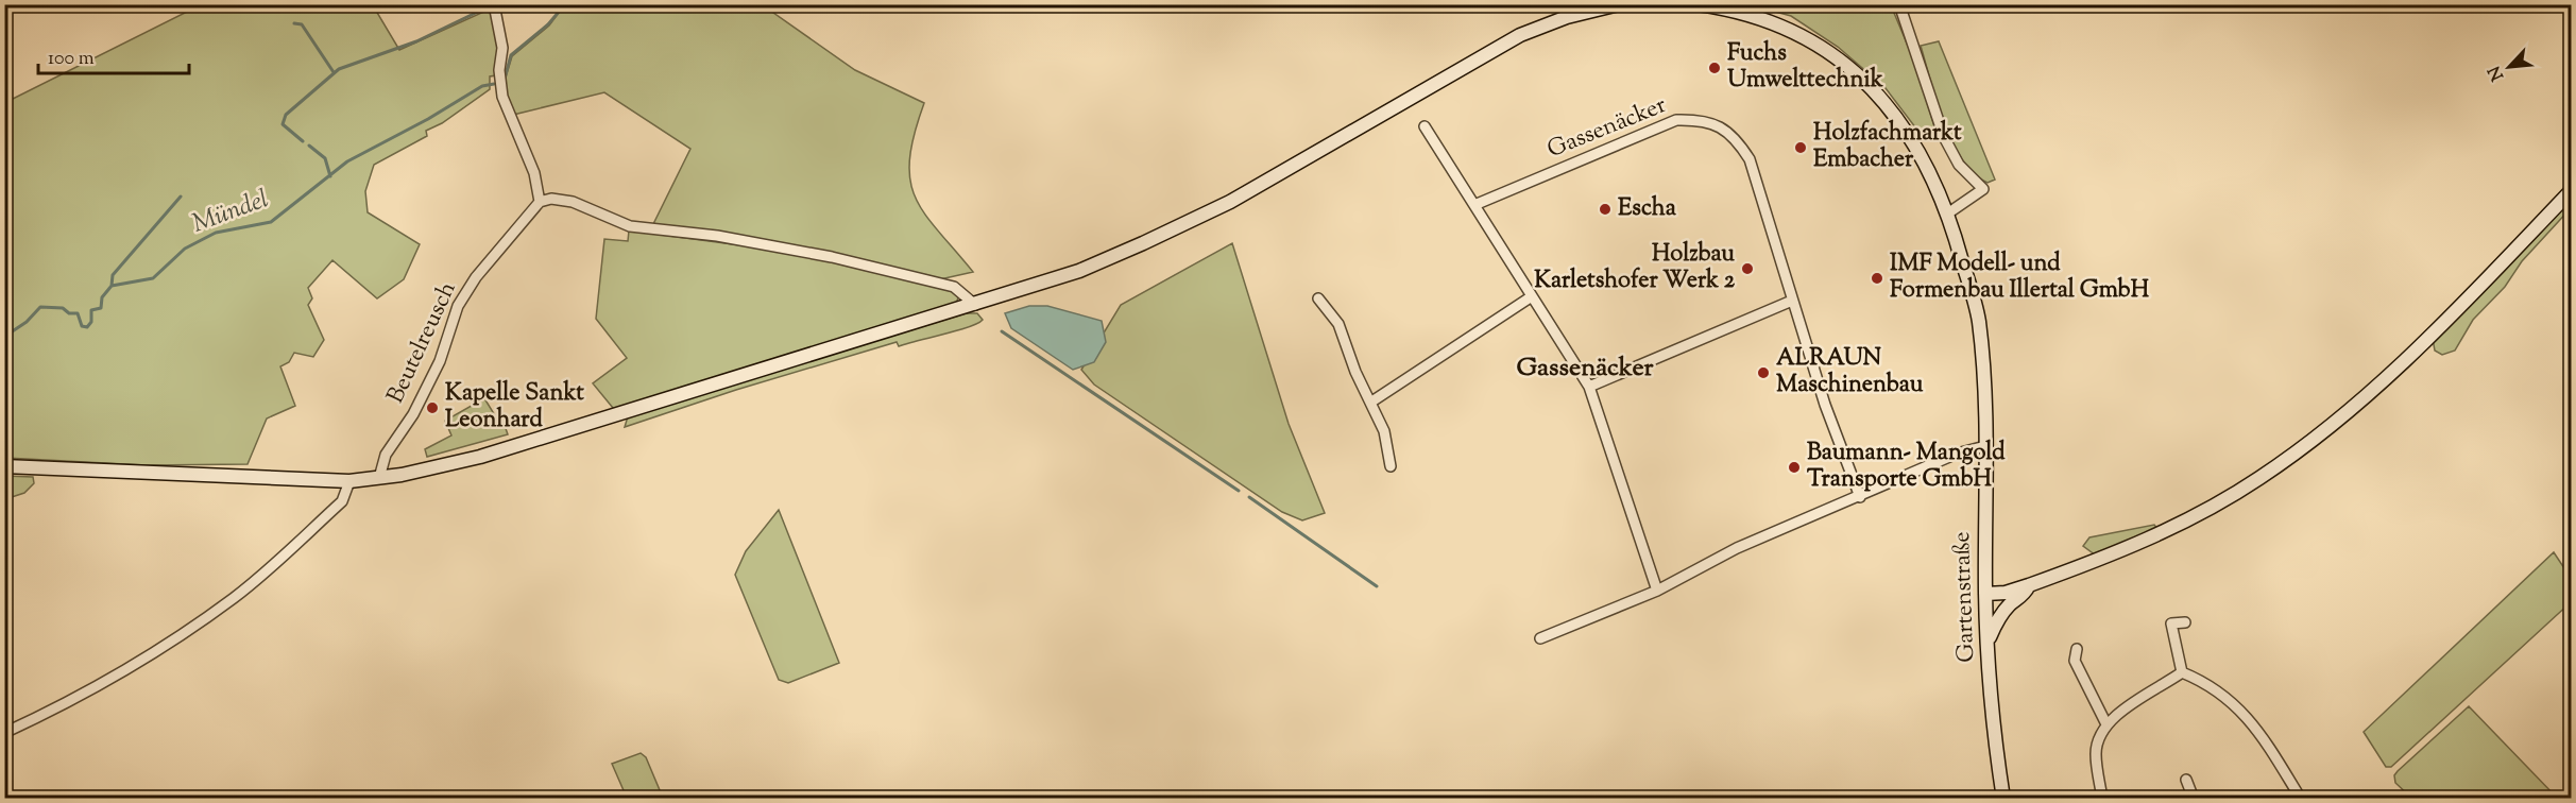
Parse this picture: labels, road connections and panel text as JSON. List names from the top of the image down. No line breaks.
{"streets":{"main road":["Gartenstraße"],"street":["Gassenäcker","Beutelreusch"]},"districts":["Gassenäcker"],"water":["Mündel"],"places":["Fuchs Umwelttechnik","Holzfachmarkt Embacher","Escha","Holzbau Karletshofer Werk 2","IMF Modell- und Formenbau Illertal GmbH","ALRAUN Maschinenbau","Kapelle Sankt Leonhard","Baumann- Mangold Transporte GmbH"],"scale_bar":"100 m","north":"bottom left"}
